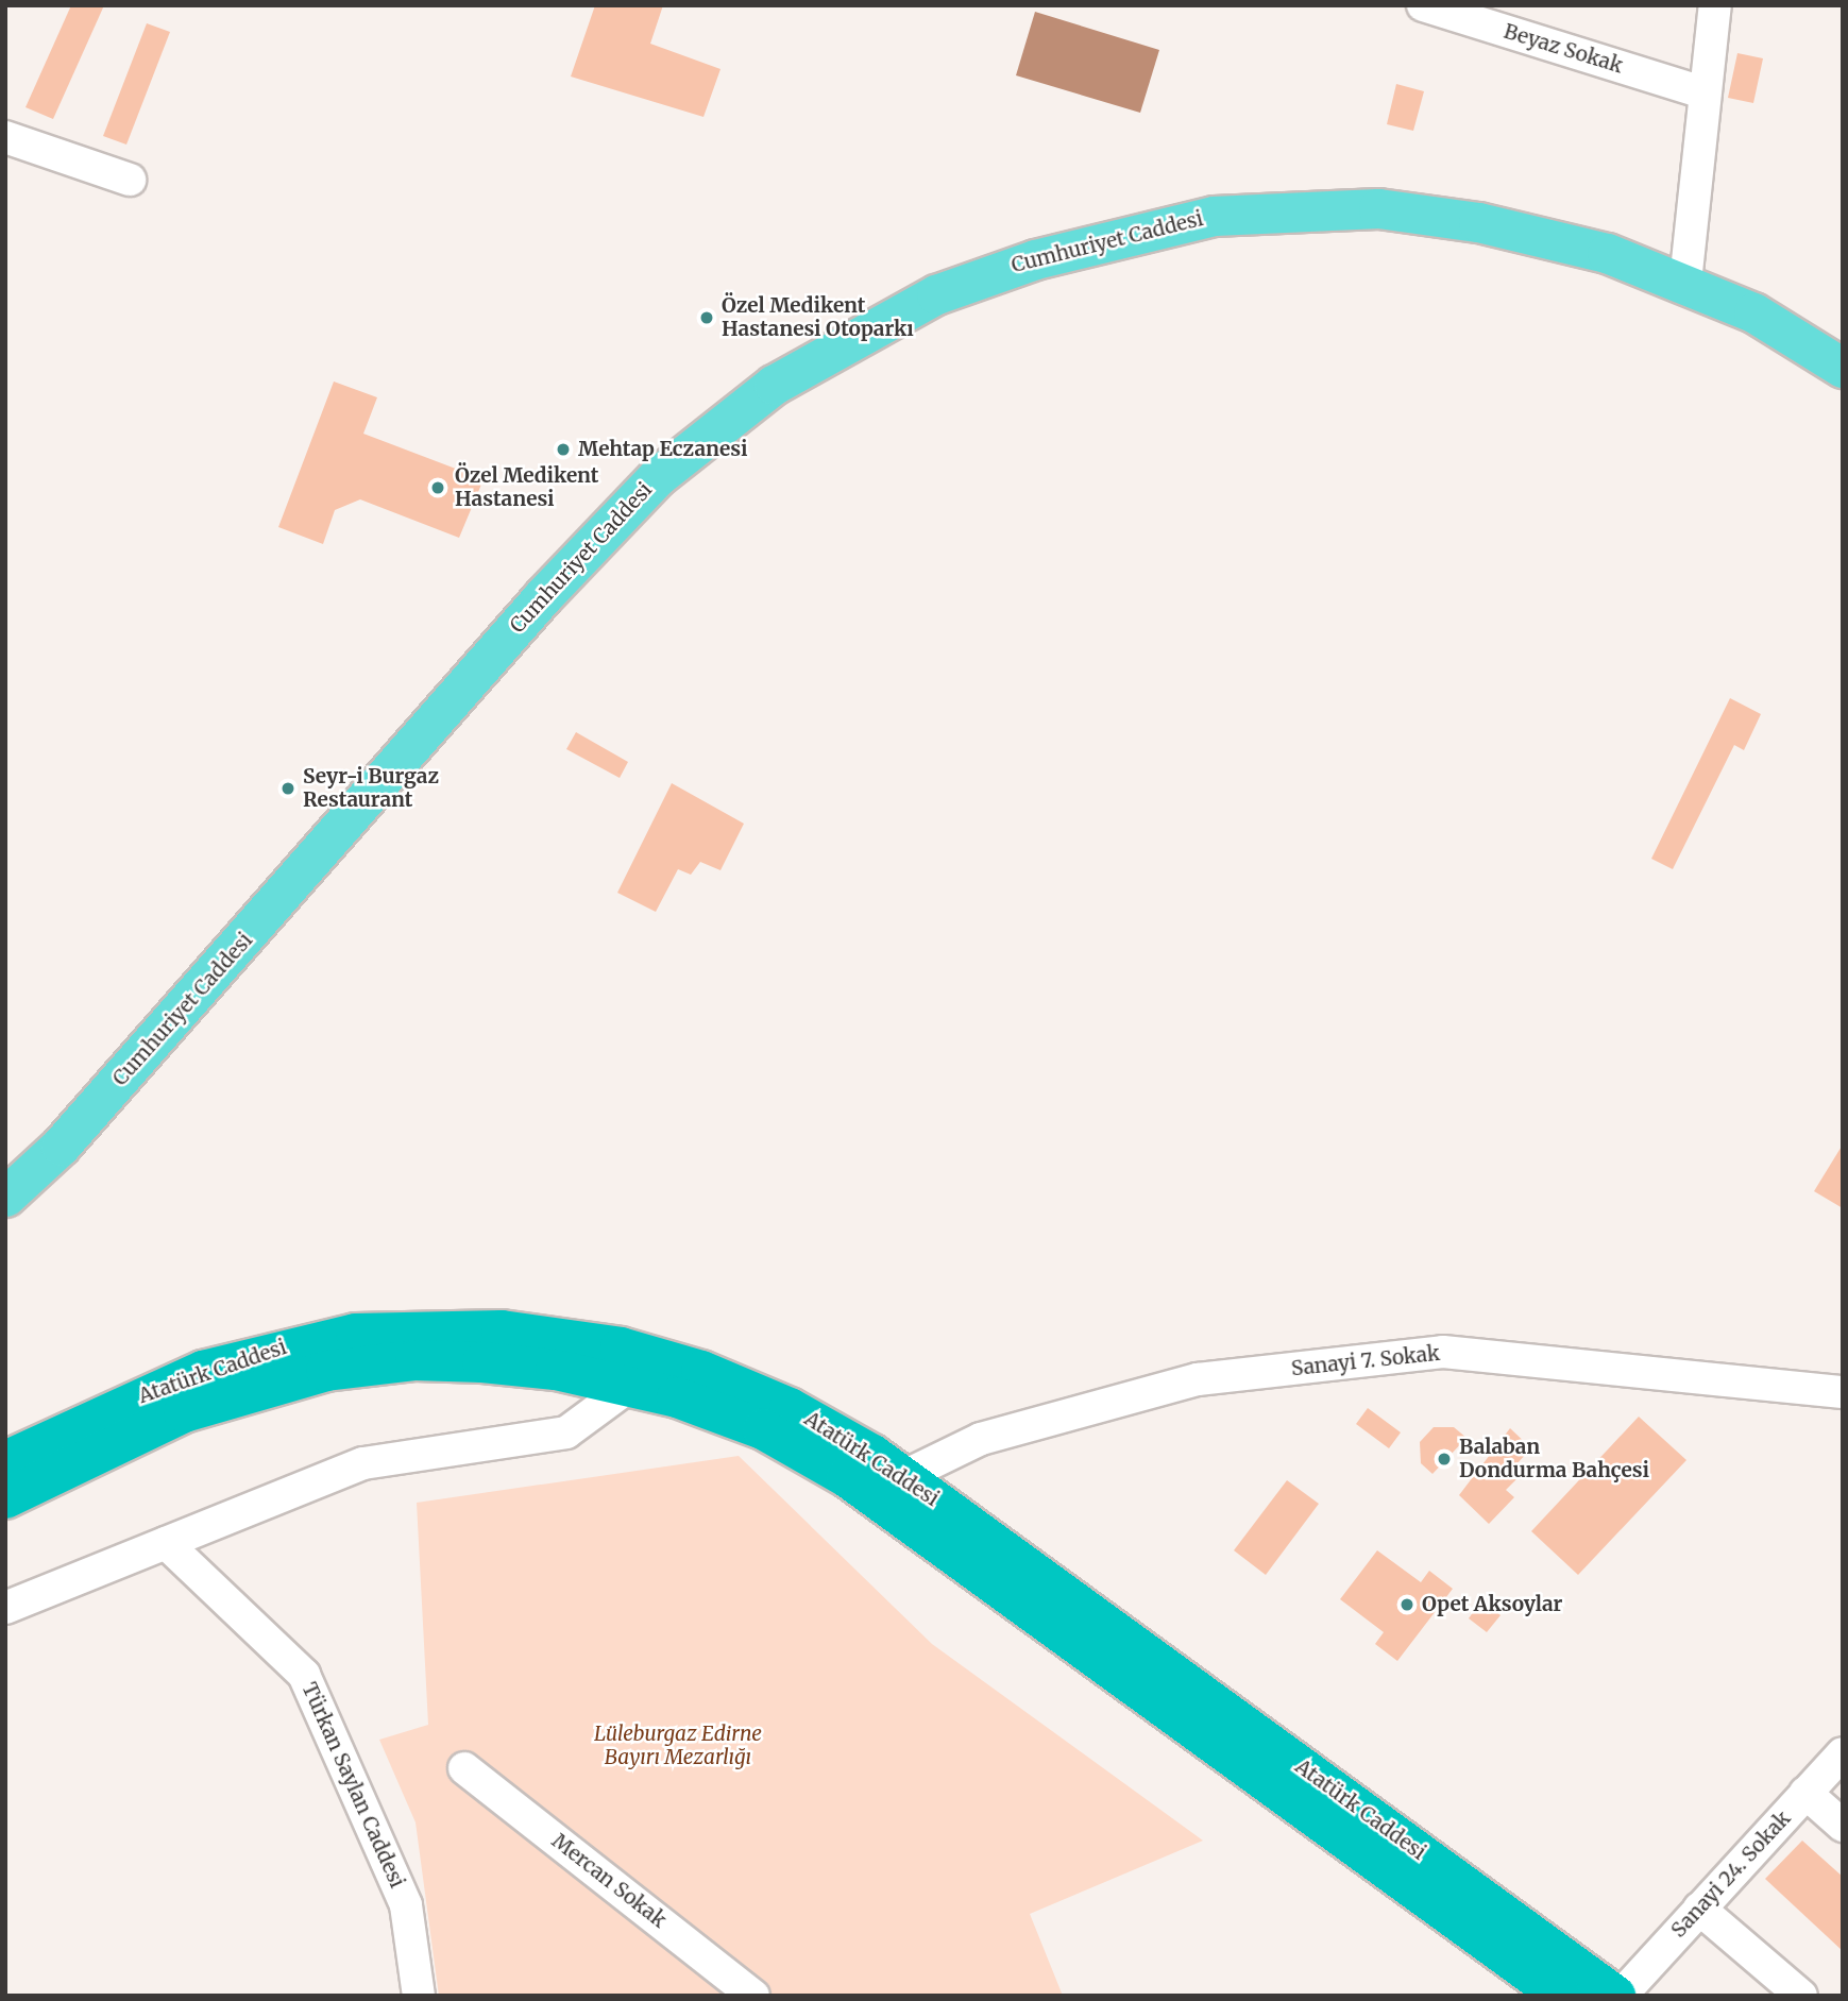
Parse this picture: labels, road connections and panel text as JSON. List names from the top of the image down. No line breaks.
{"streets":{"highway":["Atatürk Caddesi"],"main road":["Cumhuriyet Caddesi"],"street":["Beyaz Sokak","Sanayi 7. Sokak","Türkan Saylan Caddesi","Sanayi 24. Sokak","Mercan Sokak"]},"crossings":[["Sanayi 7. Sokak","Atatürk Caddesi"],["Atatürk Caddesi","Sanayi 24. Sokak"]],"parks":["Lüleburgaz Edirne Bayırı Mezarlığı"],"places":["Özel Medikent Hastanesi Otoparkı","Mehtap Eczanesi","Özel Medikent Hastanesi","Seyr-i Burgaz Restaurant","Balaban Dondurma Bahçesi","Opet Aksoylar"]}
